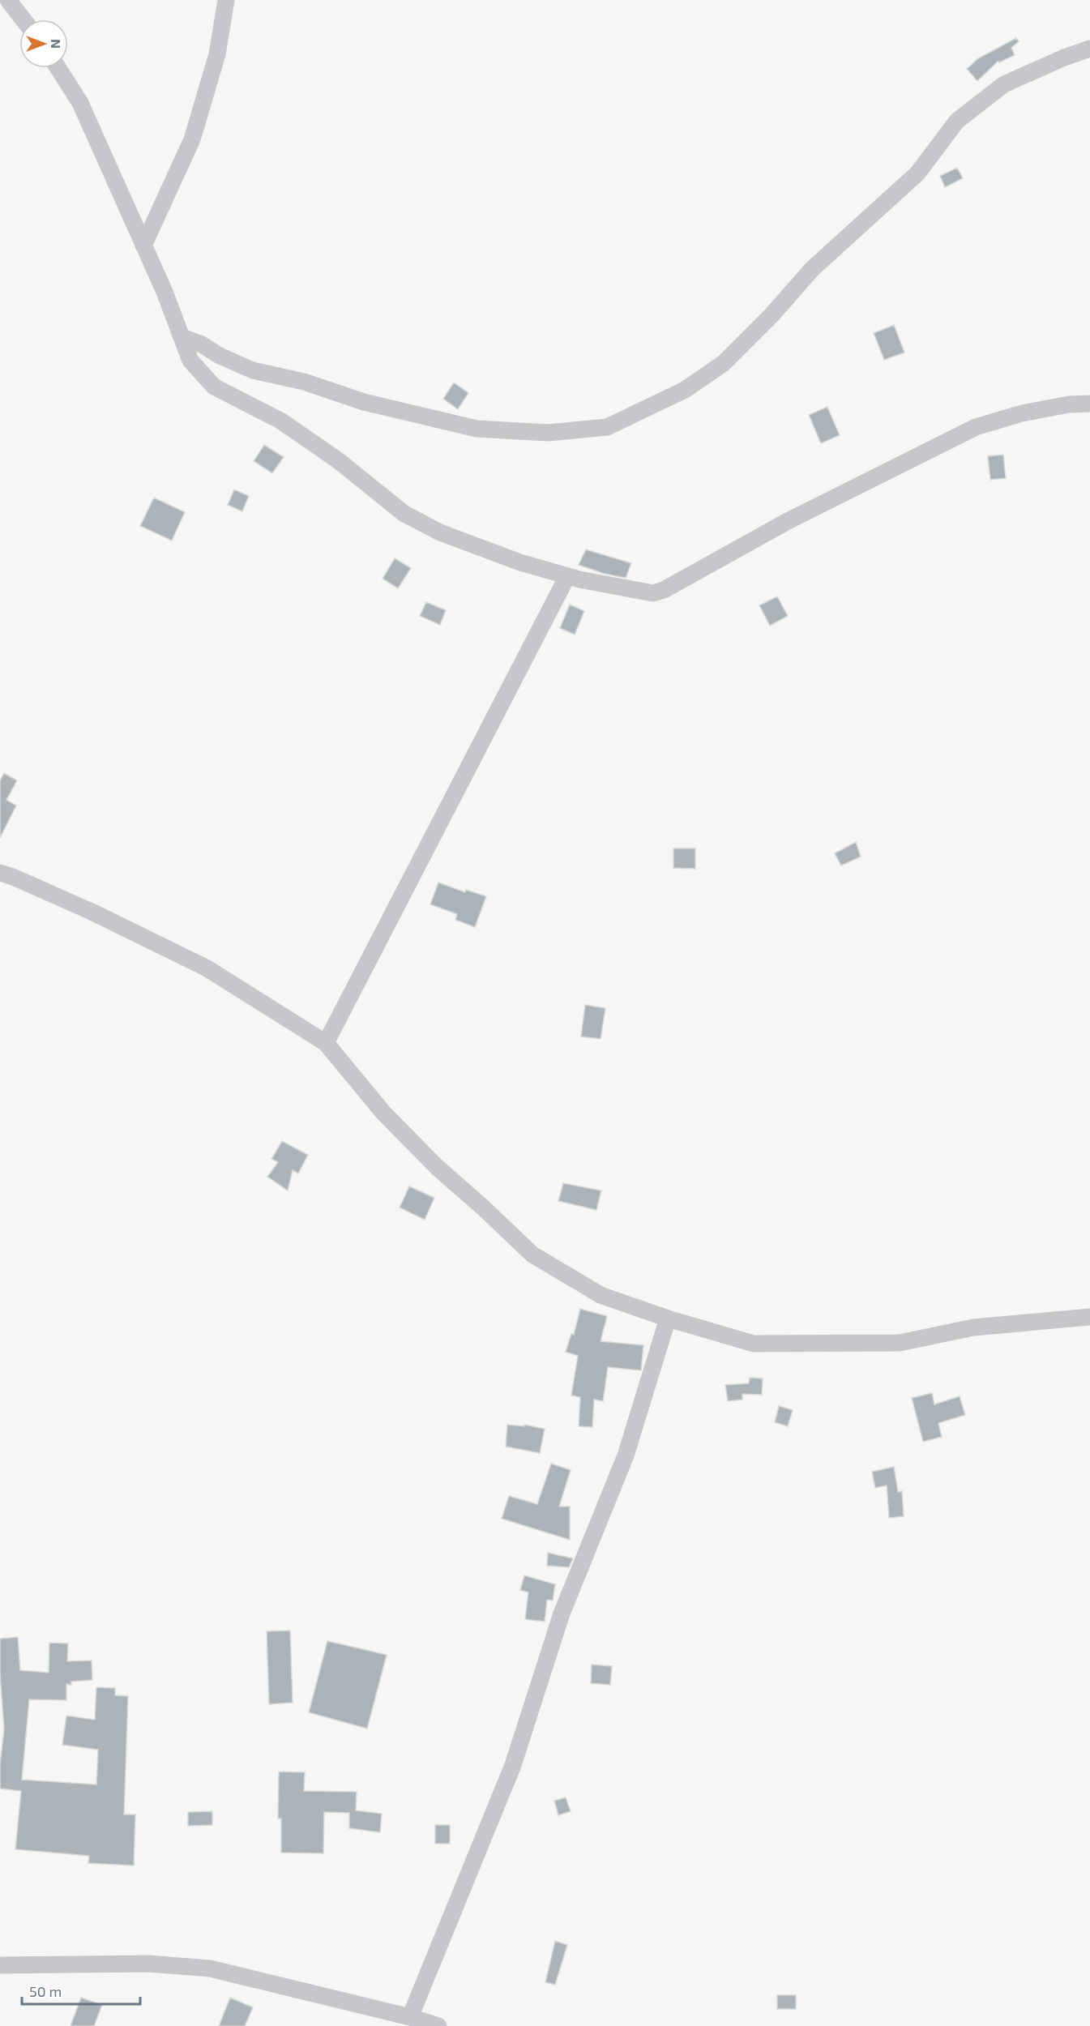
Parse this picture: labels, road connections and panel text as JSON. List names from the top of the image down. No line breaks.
{"scale_bar":"50 m","north":"right"}
